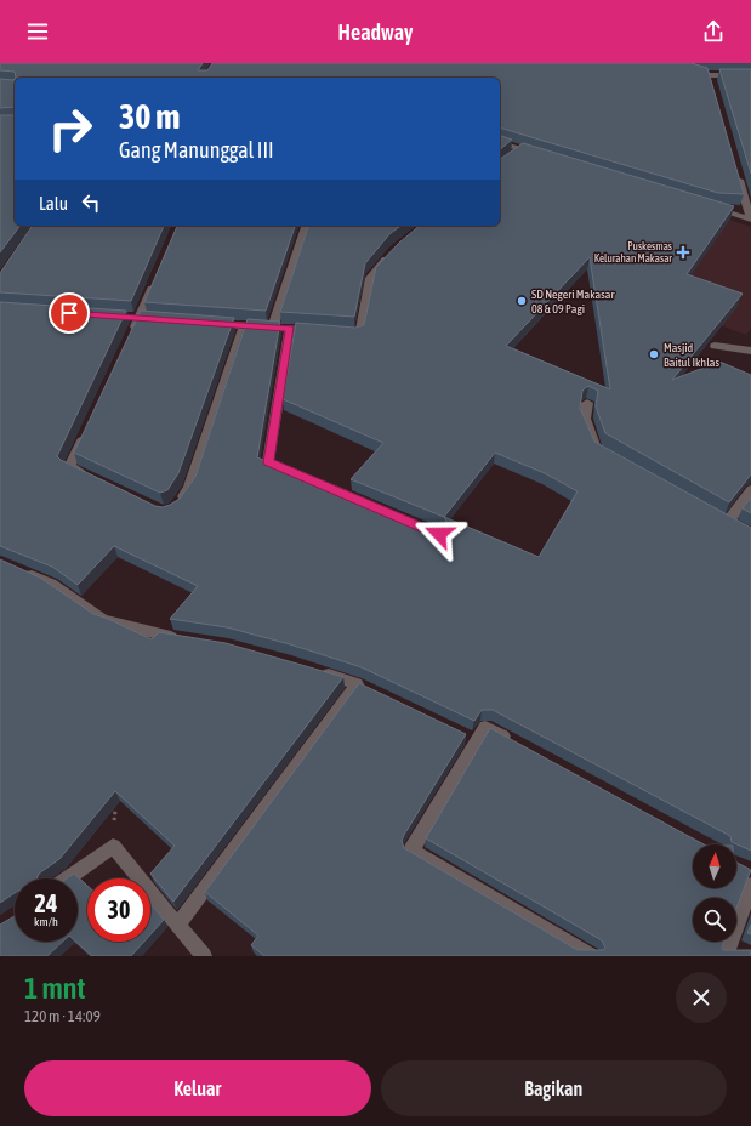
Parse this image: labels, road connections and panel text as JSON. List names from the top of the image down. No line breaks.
{"places":{"health":["Puskesmas Kelurahan Makasar"],"other":["SD Negeri Makasar 08 & 09 Pagi","Masjid Baitul Ikhlas"]},"north":"top","page":{"header":"Headway","turn":["30 m","Gang Manunggal III"],"then":"Lalu","speed":"24 km/h","limit":"30","heading":["1 mnt","120 m · 14:09"],"buttons":["Keluar","Bagikan"]}}
